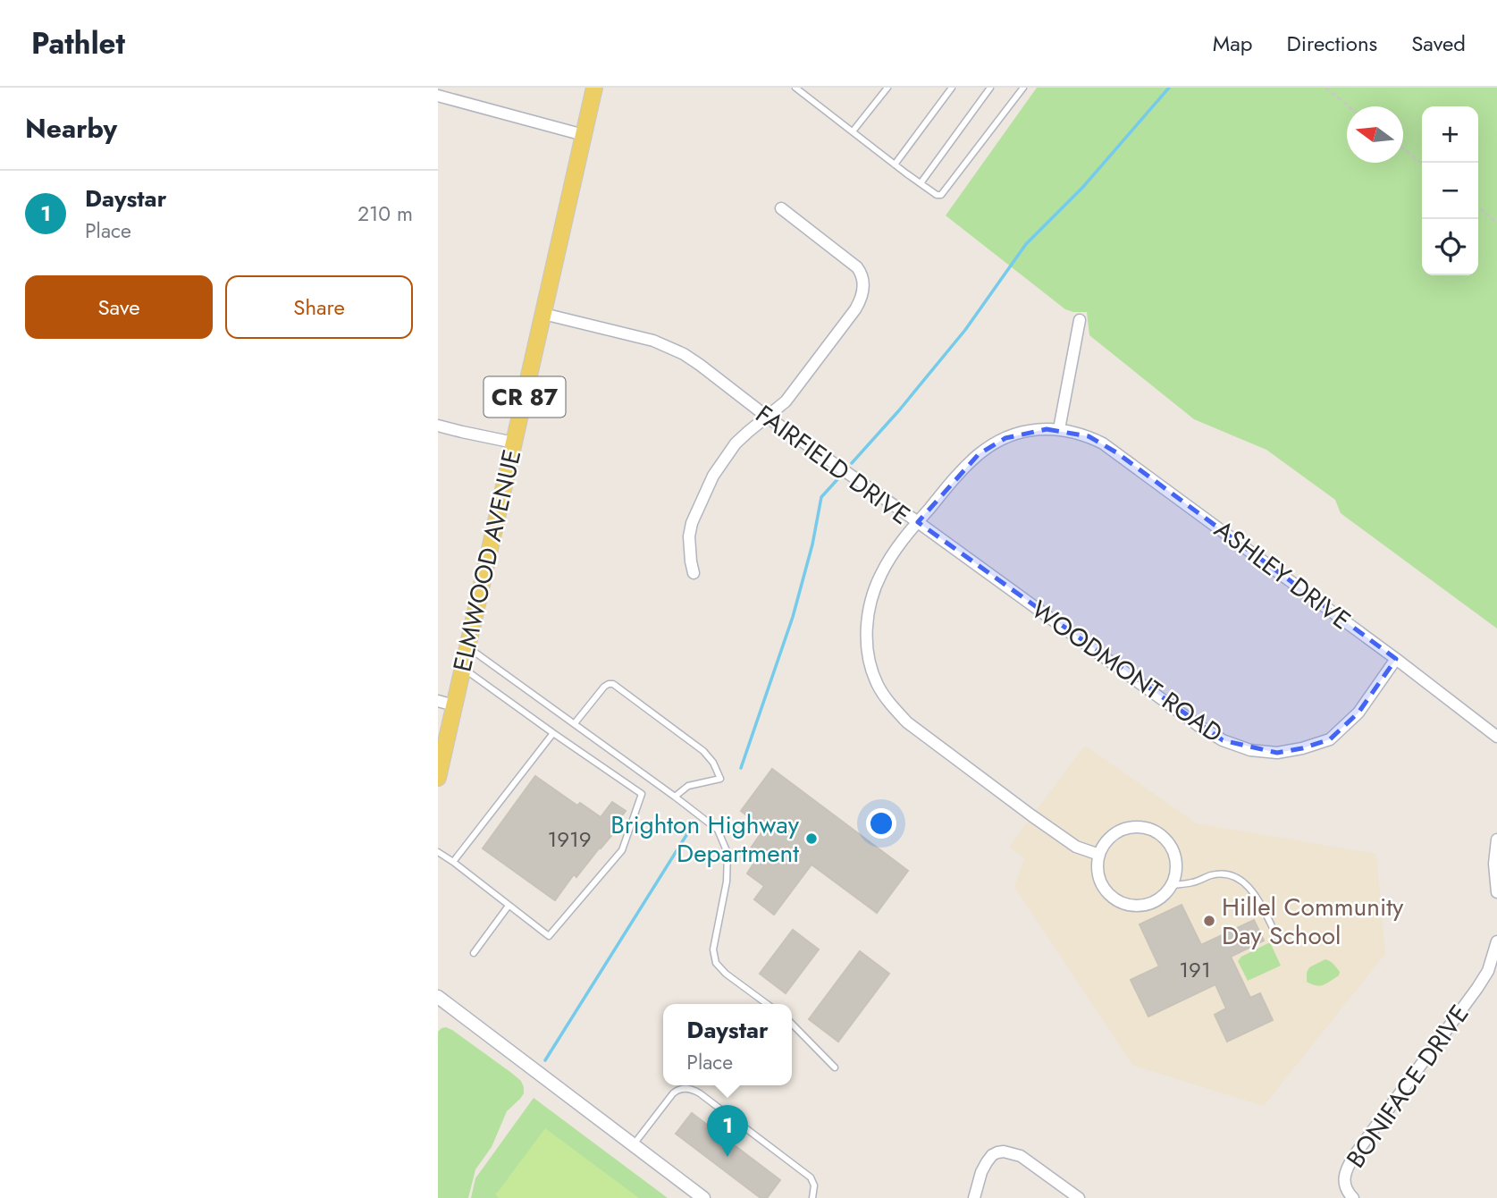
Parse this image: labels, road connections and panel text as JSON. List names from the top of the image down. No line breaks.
{"streets":{"main road":["CR 87","ELMWOOD AVENUE"],"street":["FAIRFIELD DRIVE","ASHLEY DRIVE","WOODMONT ROAD","BONIFACE DRIVE"]},"crossings":[["FAIRFIELD DRIVE","ELMWOOD AVENUE"],["FAIRFIELD DRIVE","ASHLEY DRIVE"],["FAIRFIELD DRIVE","WOODMONT ROAD"],["ASHLEY DRIVE","WOODMONT ROAD"]],"places":["Brighton Highway Department","Hillel Community Day School"],"house_numbers":["1919","191"],"north":"left","page":{"header":"Pathlet","nav":["Map","Directions","Saved"],"heading":"Nearby","map_buttons":["+","−"],"list":[{"mark":"1","name":"Daystar","note":"Place","value":"210 m"}],"buttons":["Save","Share"],"popup":["Daystar","Place"],"pins":"1"}}
